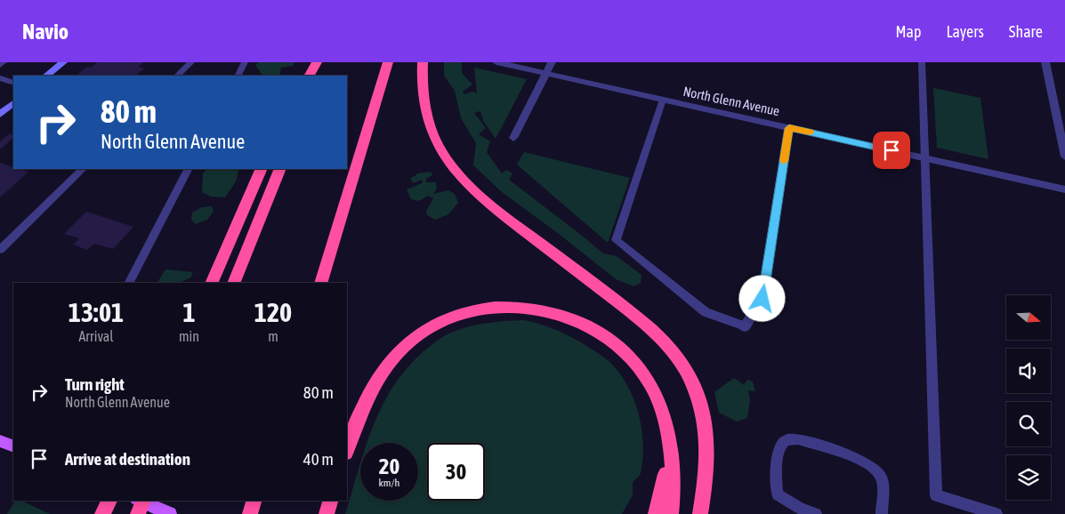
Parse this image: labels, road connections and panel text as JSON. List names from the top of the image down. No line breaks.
{"streets":{"street":["North Glenn Avenue"]},"north":"right","page":{"header":"Navio","nav":["Map","Layers","Share"],"turn":["80 m","North Glenn Avenue"],"eta":["13:01","Arrival","1","min","120","m"],"list":[{"name":"Turn right","note":"North Glenn Avenue","value":"80 m"},{"name":"Arrive at destination","value":"40 m"}],"speed":"20 km/h","limit":"30"}}
